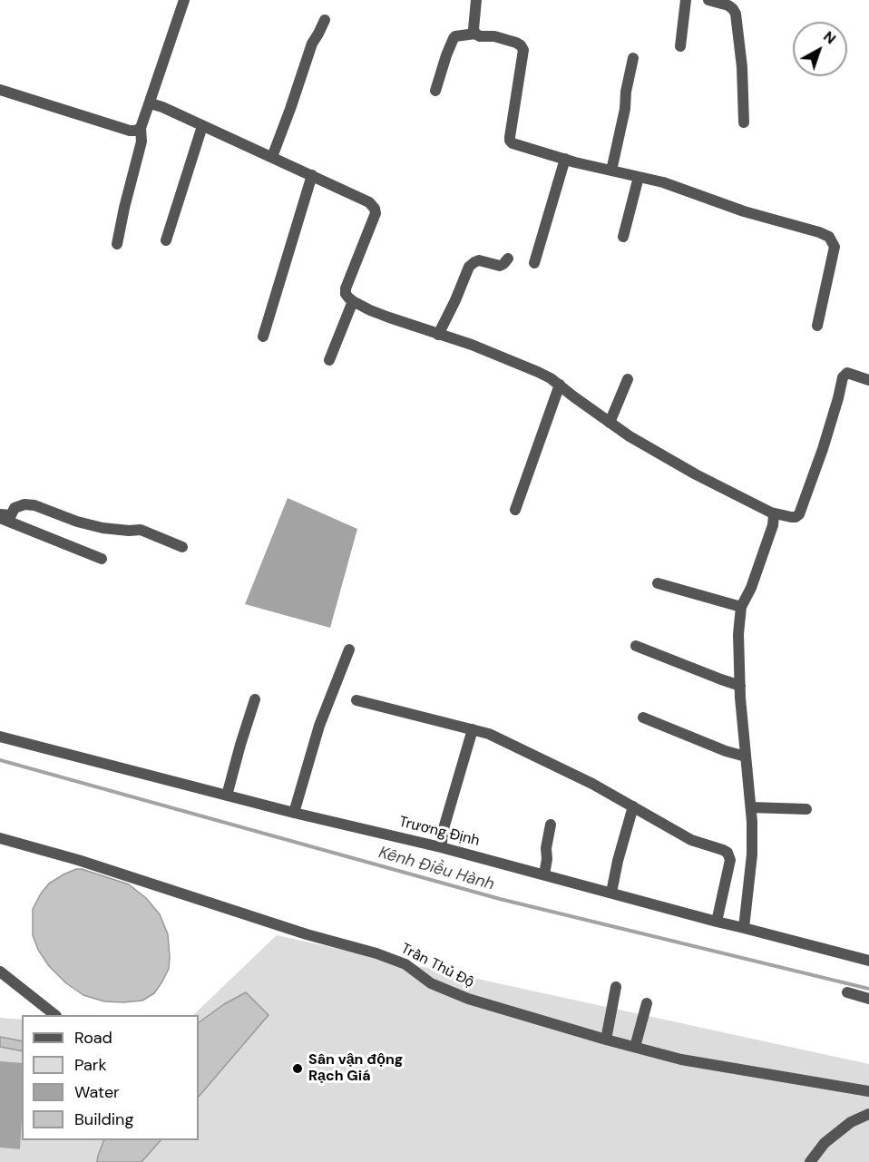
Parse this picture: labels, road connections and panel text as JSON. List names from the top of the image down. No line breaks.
{"streets":{"street":["Trương Định","Trần Thủ Độ"]},"water":["Kênh Điều Hành"],"places":["Sân vận động Rạch Giá"],"legend":["Road","Park","Water","Building"],"north":"top right"}
